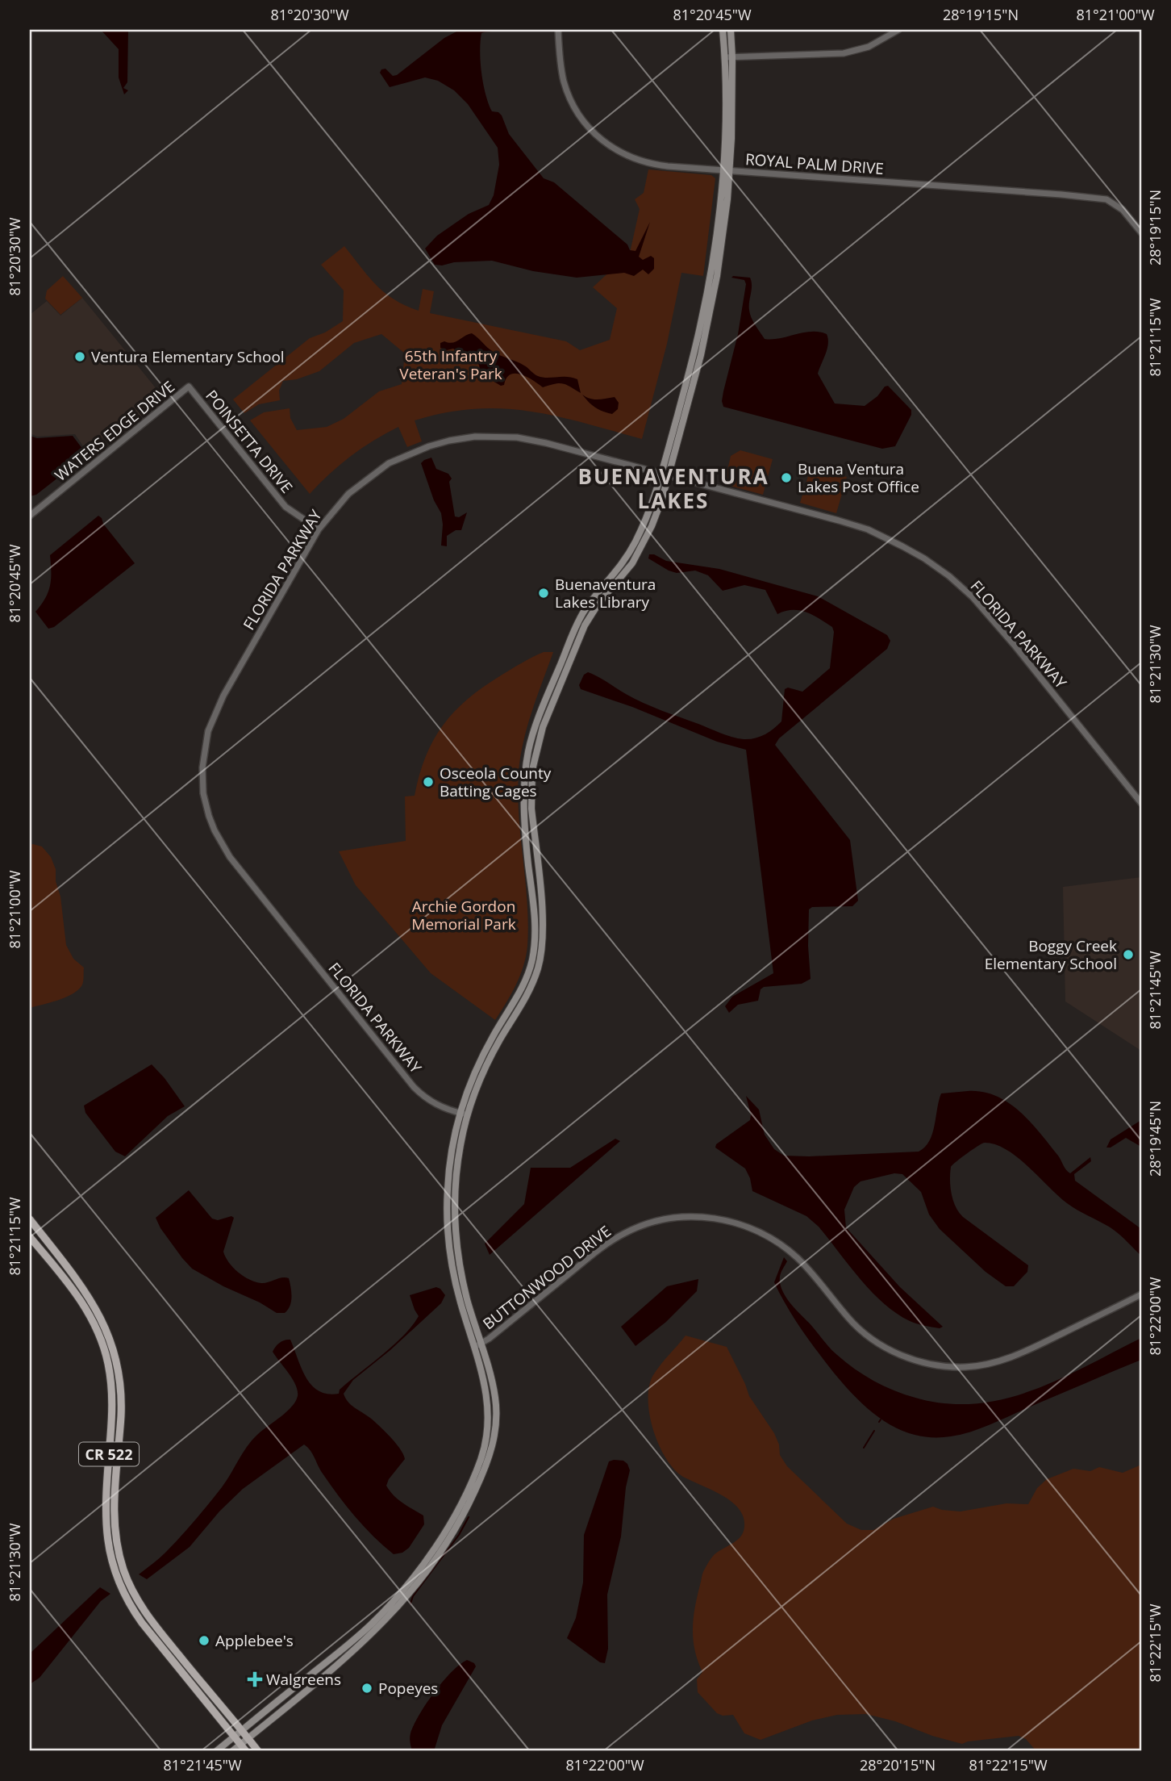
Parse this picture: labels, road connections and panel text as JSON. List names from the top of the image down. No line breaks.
{"streets":{"main road":["CR 522"],"street":["ROYAL PALM DRIVE","WATERS EDGE DRIVE","POINSETTA DRIVE","FLORIDA PARKWAY","BUTTONWOOD DRIVE"]},"crossings":[["WATERS EDGE DRIVE","POINSETTA DRIVE"],["POINSETTA DRIVE","FLORIDA PARKWAY"]],"districts":["BUENAVENTURA LAKES"],"parks":["65th Infantry Veteran's Park","Archie Gordon Memorial Park"],"places":{"other":["Ventura Elementary School","Buena Ventura Lakes Post Office","Buenaventura Lakes Library","Osceola County Batting Cages","Boggy Creek Elementary School","Applebee's","Popeyes"],"health":["Walgreens"]},"coordinates":["81°20'30\"W","81°20'45\"W","28°19'15\"N","81°21'00\"W","81°21'15\"W","81°21'30\"W","81°21'45\"W","28°19'45\"N","81°22'00\"W","81°22'15\"W","28°20'15\"N"]}
